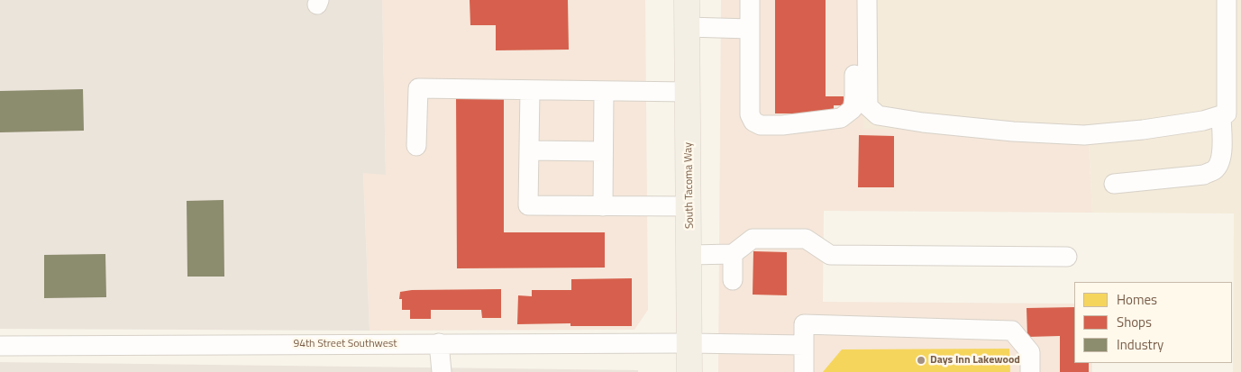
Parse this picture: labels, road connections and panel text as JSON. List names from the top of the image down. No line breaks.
{"streets":{"main road":["South Tacoma Way"],"street":["94th Street Southwest"]},"crossings":[["South Tacoma Way","94th Street Southwest"]],"places":["Days Inn Lakewood"],"legend":["Homes","Shops","Industry"]}
